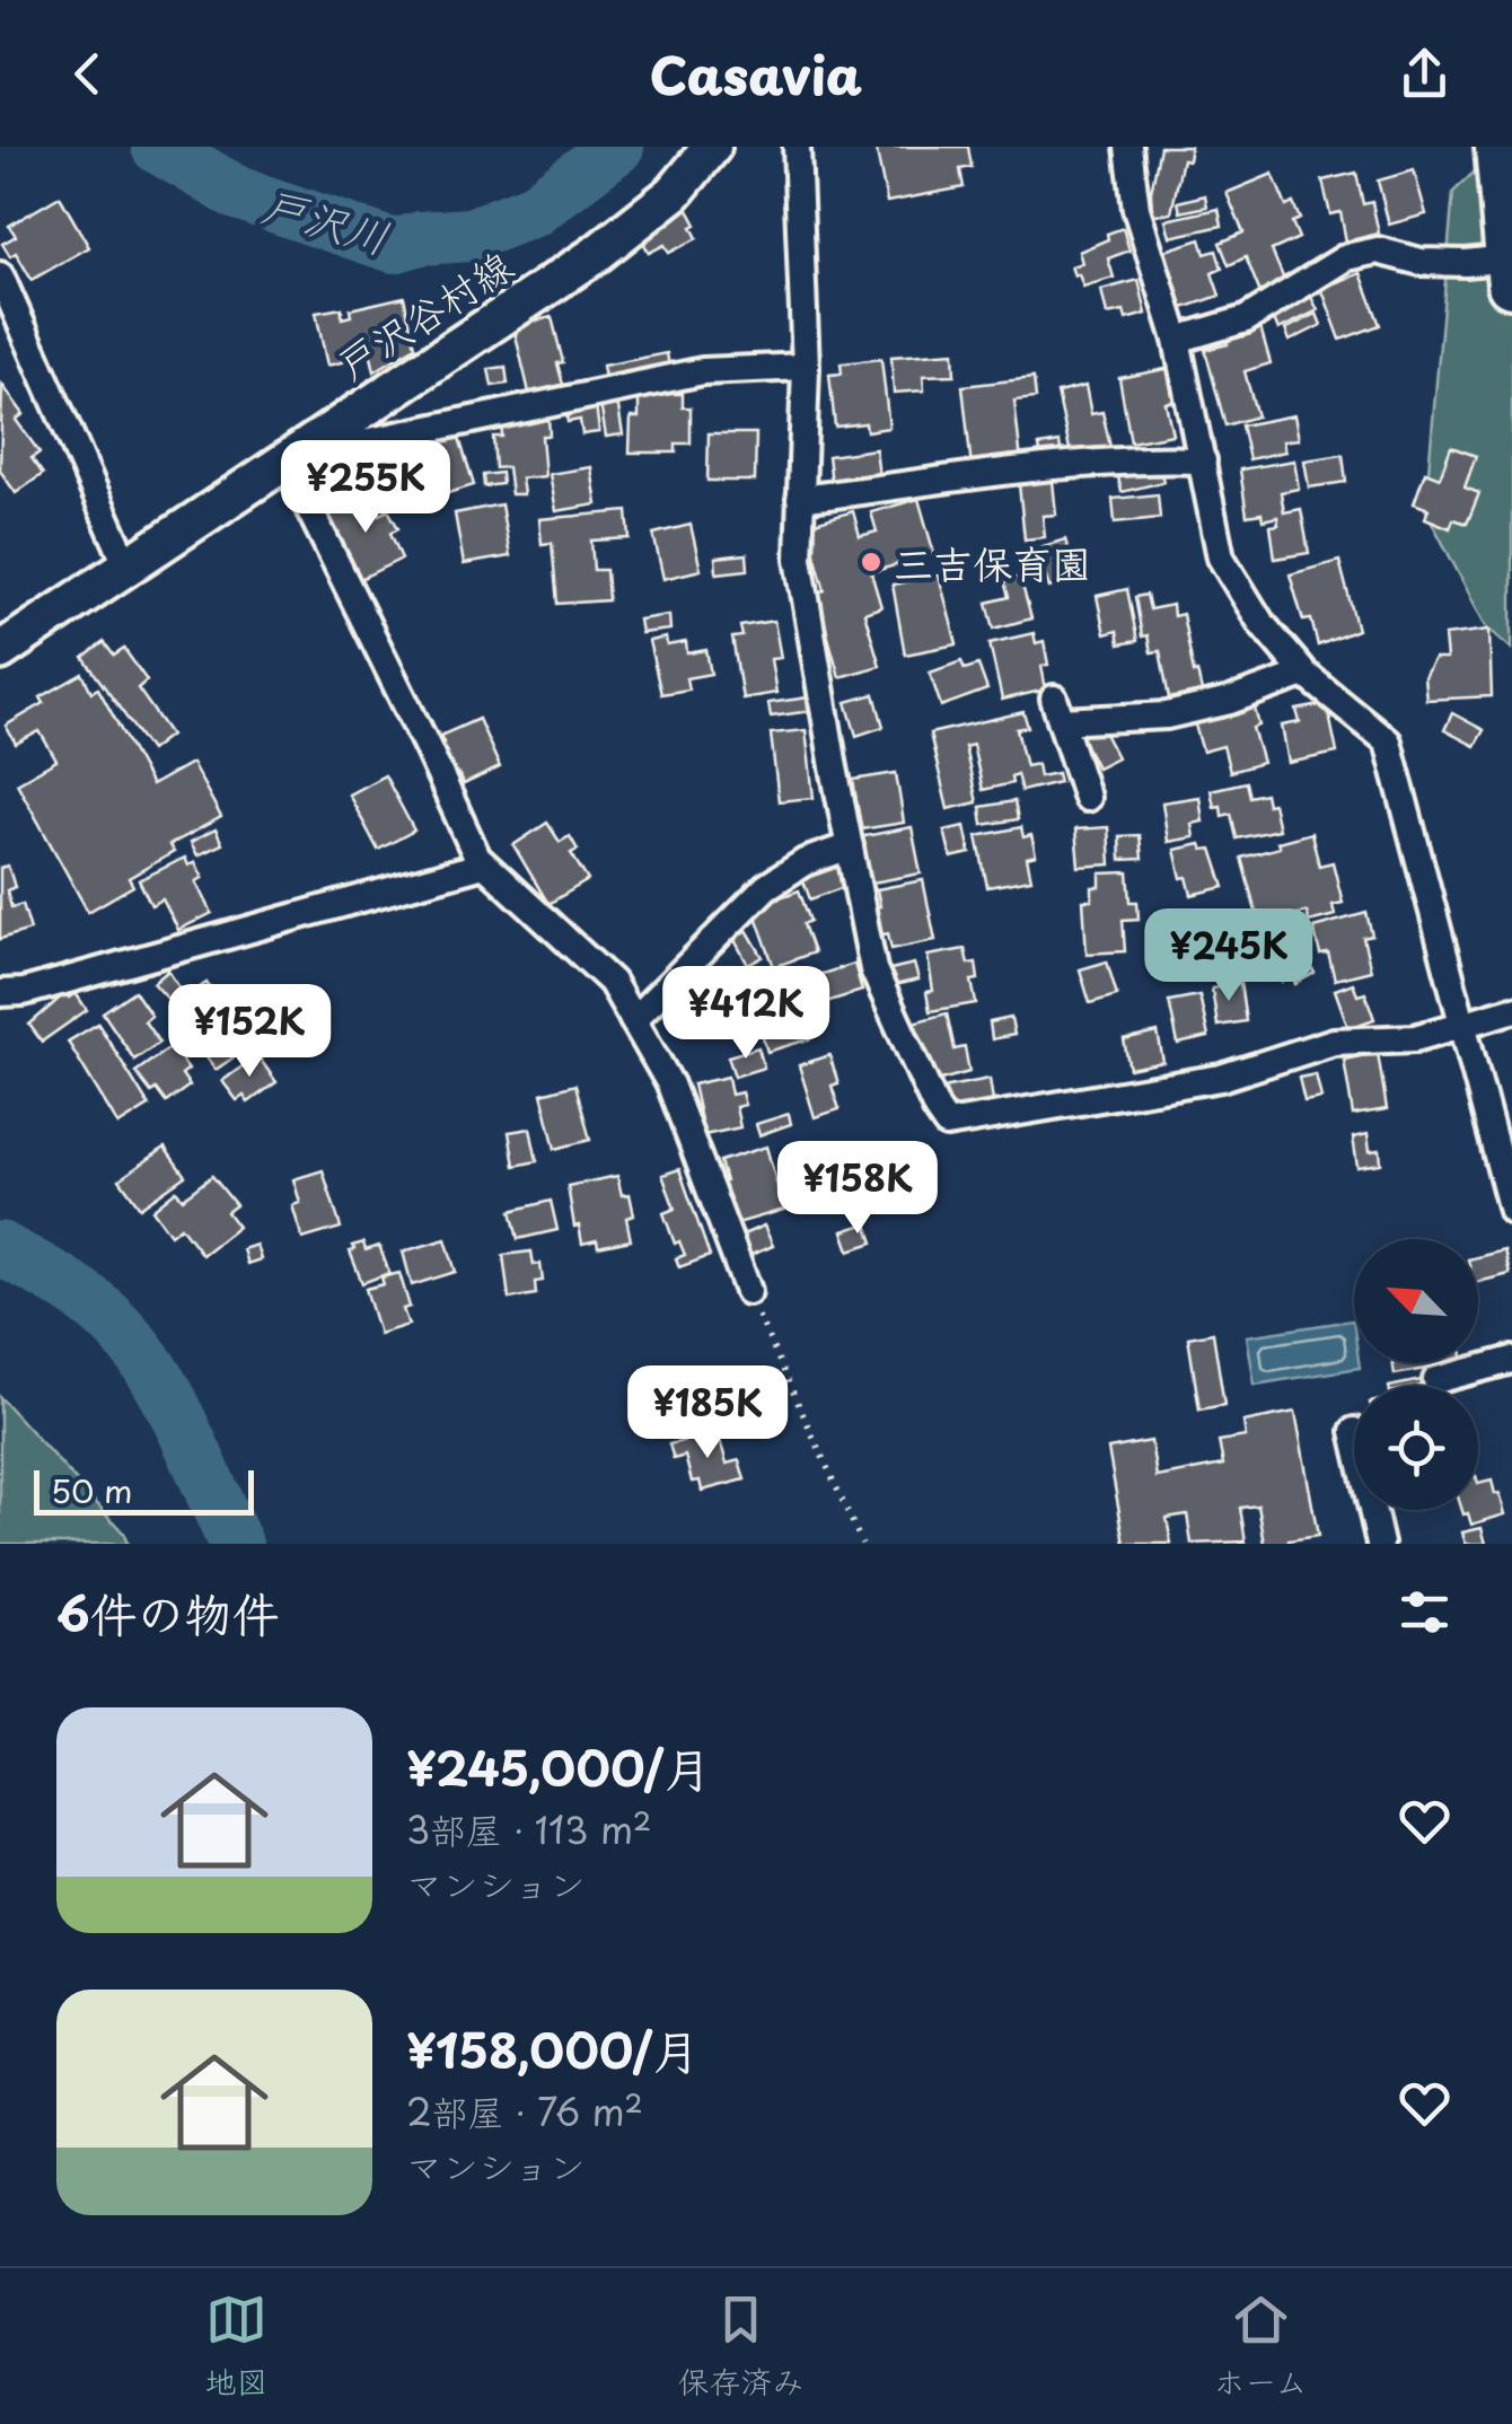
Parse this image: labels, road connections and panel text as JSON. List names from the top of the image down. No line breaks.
{"streets":{"main road":["戸沢谷村線"]},"water":["戸沢川"],"places":["三吉保育園"],"scale_bar":"50 m","north":"top left","page":{"header":"Casavia","price":["¥255K","¥245K","¥412K","¥152K","¥158K","¥185K"],"scale":"50 m","heading":"6件の物件","list":[{"name":"¥245,000/月","note":"3部屋 · 113 m² · マンション"},{"name":"¥158,000/月","note":"2部屋 · 76 m² · マンション"}],"tabs":["地図","保存済み","ホーム"]}}
